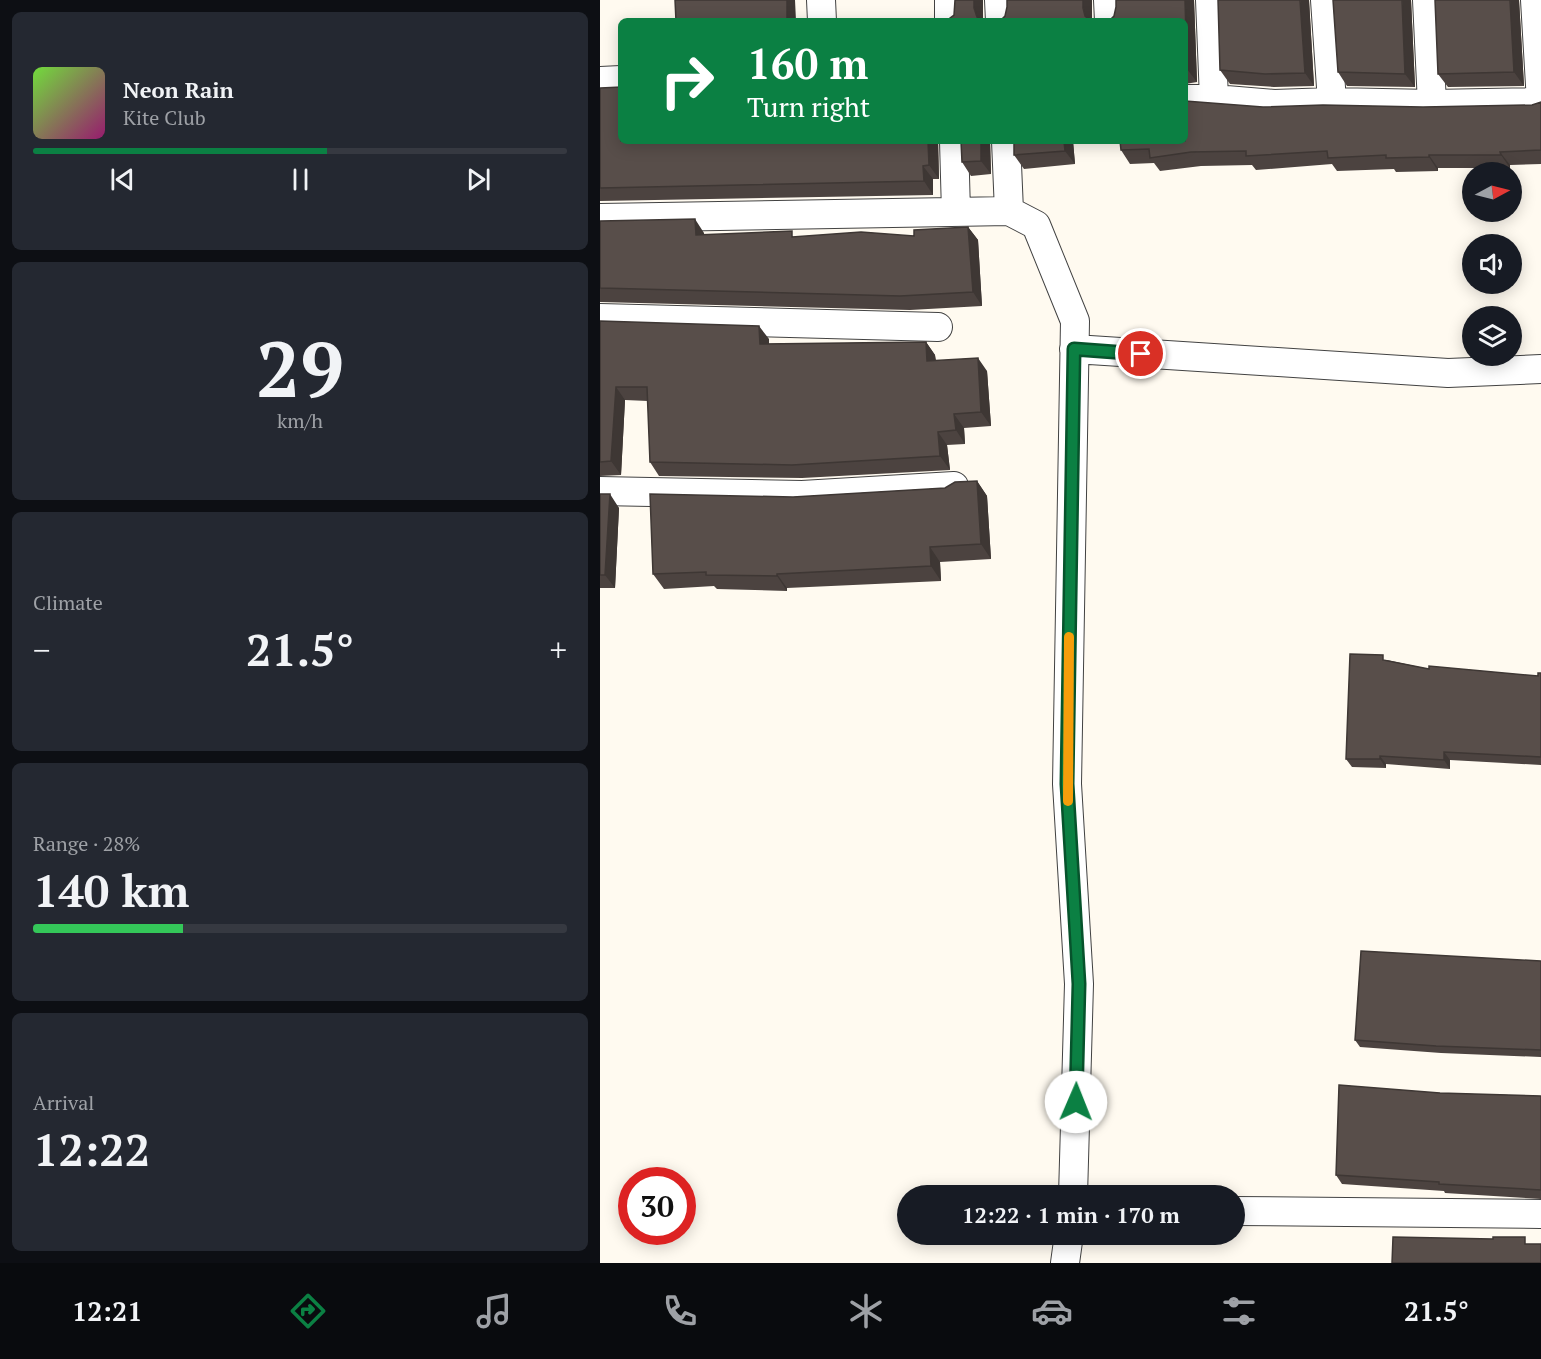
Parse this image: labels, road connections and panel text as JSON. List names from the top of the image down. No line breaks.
{"north":"right","page":{"turn":["160 m","Turn right"],"song":["Neon Rain","Kite Club"],"tile":[["29","km/h"],"Climate",["Range · 28%","140 km"],["Arrival","12:22"]],"heat":["−","21.5°","+"],"limit":"30","trip":"12:22 · 1 min · 170 m","tabs":["12:21","21.5°"]}}
